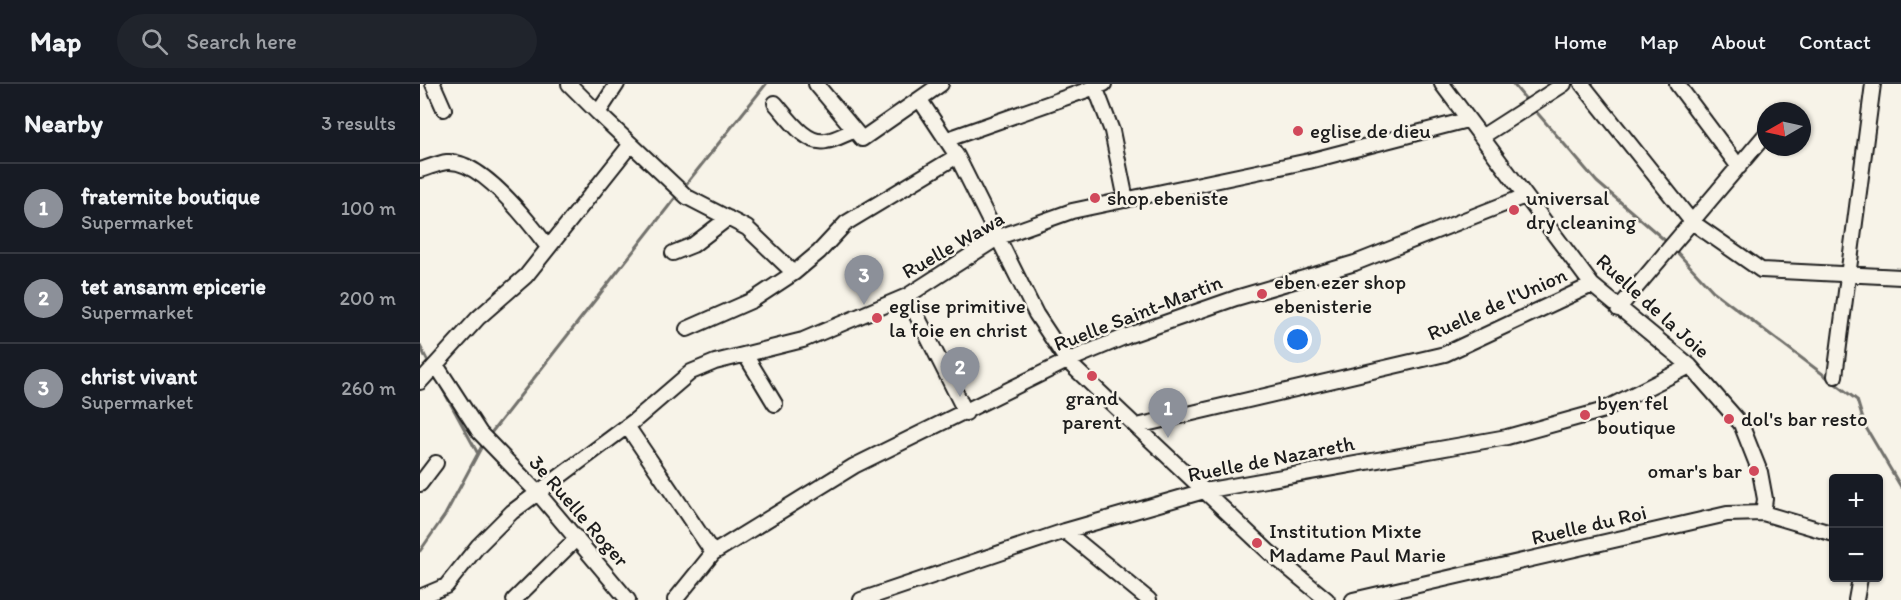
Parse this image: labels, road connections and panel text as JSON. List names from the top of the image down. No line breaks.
{"streets":{"street":["Ruelle Wawa","Ruelle de l'Union","Ruelle de la Joie","Ruelle Saint-Martin","Ruelle de Nazareth","3e Ruelle Roger","Ruelle du Roi"]},"crossings":[["Ruelle Wawa","Ruelle de la Joie"],["Ruelle Wawa","3e Ruelle Roger"],["Ruelle de l'Union","Ruelle de la Joie"],["Ruelle de la Joie","Ruelle Saint-Martin"],["Ruelle de la Joie","Ruelle de Nazareth"],["Ruelle de la Joie","Ruelle du Roi"]],"places":["eglise de dieu","shop ebeniste","universal dry cleaning","eben ezer shop ebenisterie","eglise primitive la foie en christ","grand parent","byen fel boutique","dol's bar resto","omar's bar","Institution Mixte Madame Paul Marie"],"north":"left","page":{"header":"Map","search":"Search here","nav":["Home","Map","About","Contact"],"heading":["Nearby","3 results"],"list":[{"mark":"1","name":"fraternite boutique","note":"Supermarket","value":"100 m"},{"mark":"2","name":"tet ansanm epicerie","note":"Supermarket","value":"200 m"},{"mark":"3","name":"christ vivant","note":"Supermarket","value":"260 m"}],"pins":["3","2","1"],"map_buttons":["+","−"]}}
